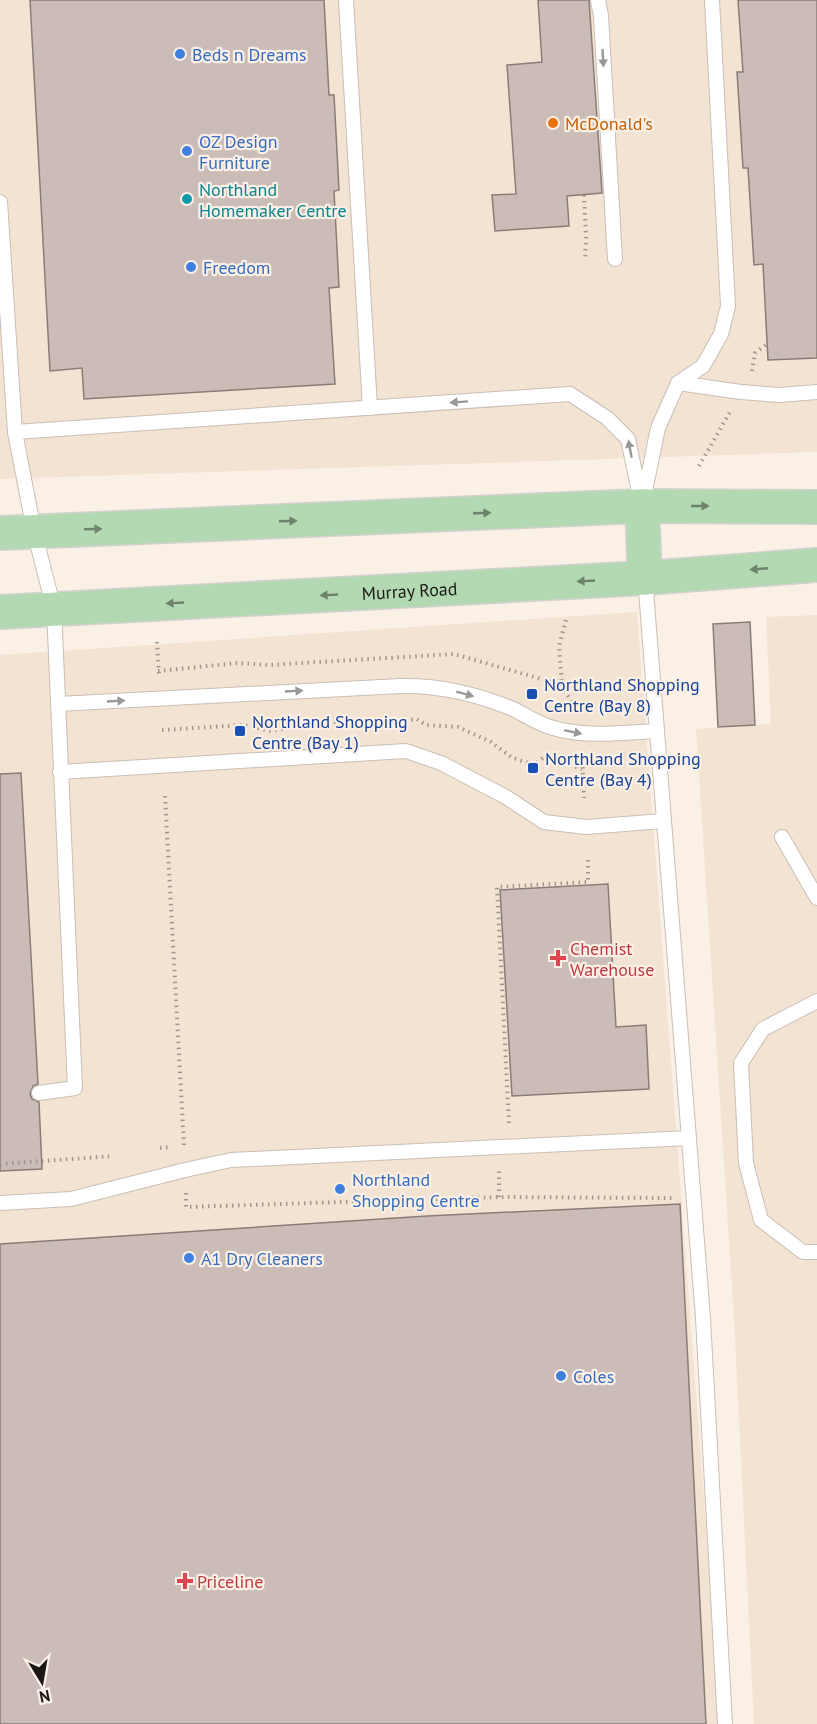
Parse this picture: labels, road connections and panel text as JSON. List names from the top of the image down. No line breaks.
{"streets":{"main road":["Murray Road"]},"places":{"other":["Beds n Dreams","McDonald's","OZ Design Furniture","Northland Homemaker Centre","Freedom","Northland Shopping Centre","A1 Dry Cleaners","Coles"],"transit":["Northland Shopping Centre (Bay 8)","Northland Shopping Centre (Bay 1)","Northland Shopping Centre (Bay 4)"],"health":["Chemist Warehouse","Priceline"]},"north":"bottom"}
